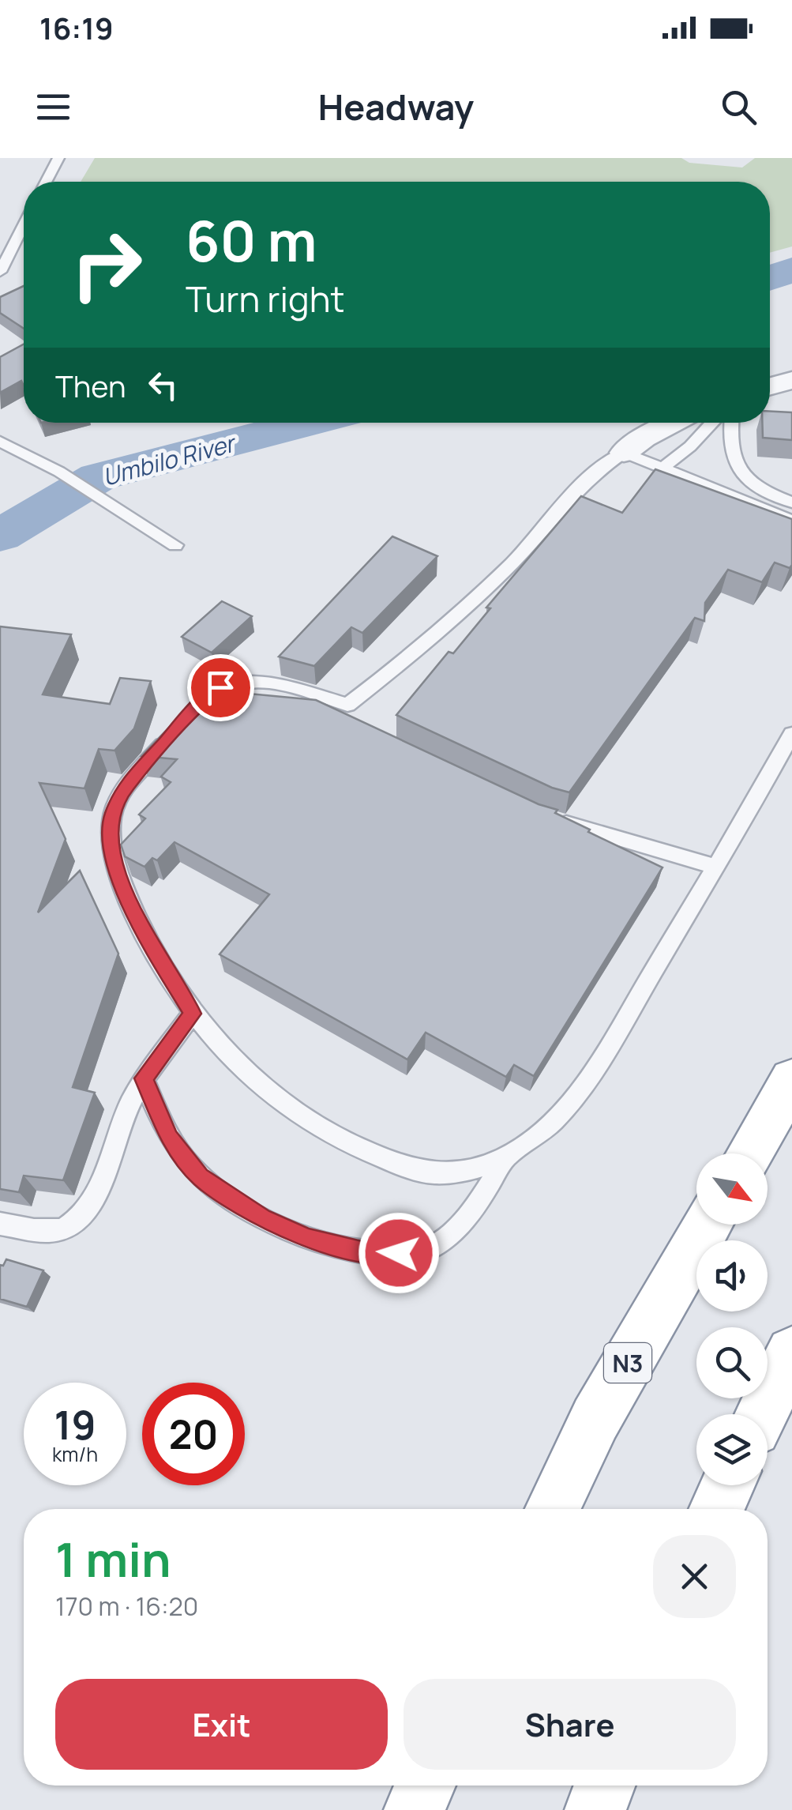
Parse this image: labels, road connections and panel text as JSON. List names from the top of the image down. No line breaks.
{"streets":{"highway":["N3"]},"water":["Umbilo River"],"north":"bottom right","page":{"status":"16:19","header":"Headway","turn":["60 m","Turn right"],"then":"Then","speed":"19 km/h","limit":"20","heading":["1 min","170 m · 16:20"],"buttons":["Exit","Share"]}}
